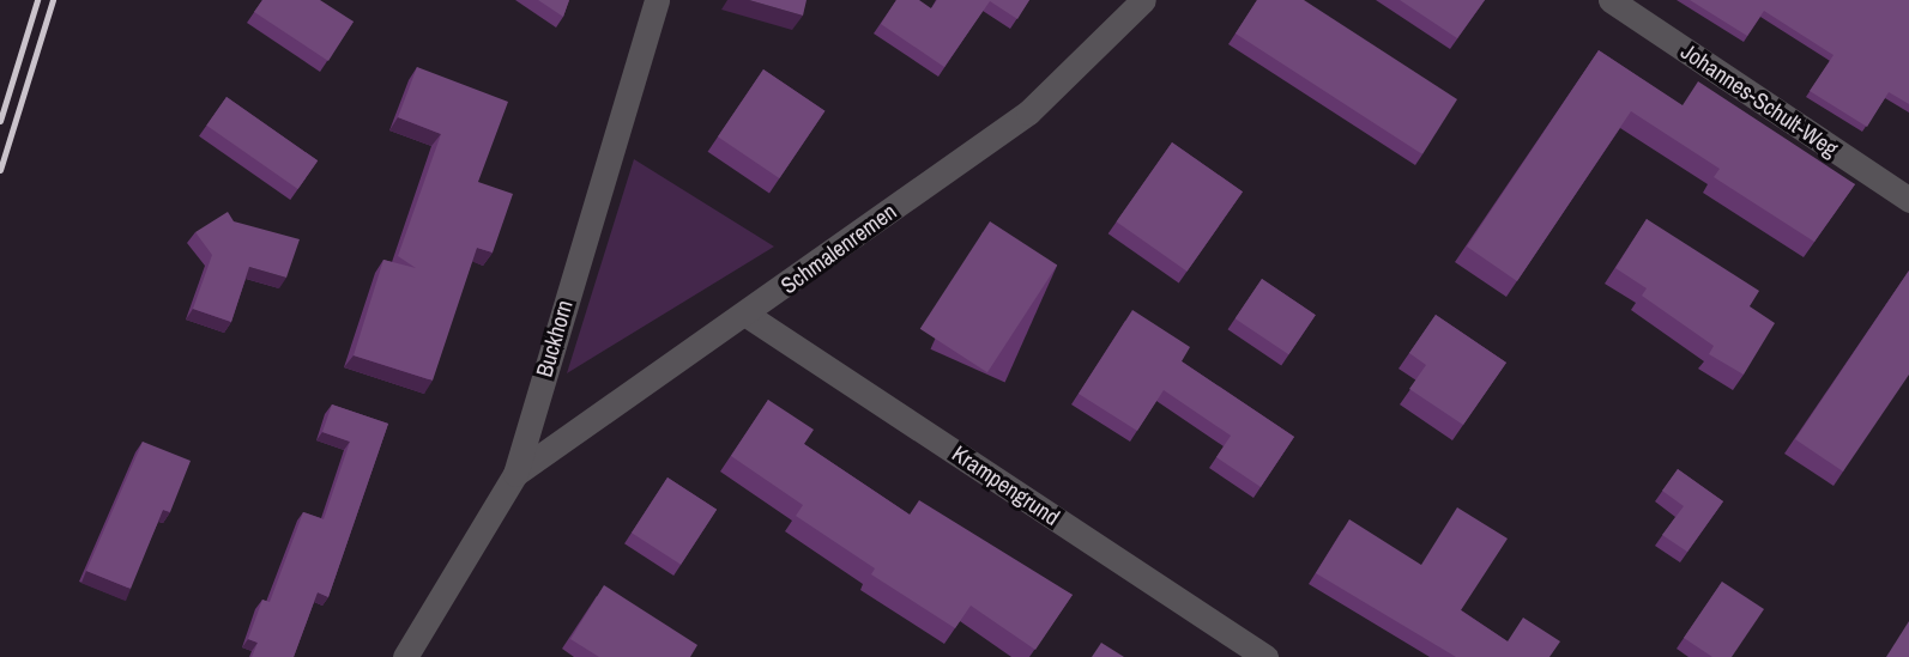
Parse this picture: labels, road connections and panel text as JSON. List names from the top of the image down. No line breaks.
{"streets":{"street":["Johannes-Schult-Weg","Schmalenremen","Buckhorn","Krampengrund"]},"crossings":[["Schmalenremen","Buckhorn"],["Schmalenremen","Krampengrund"]]}
